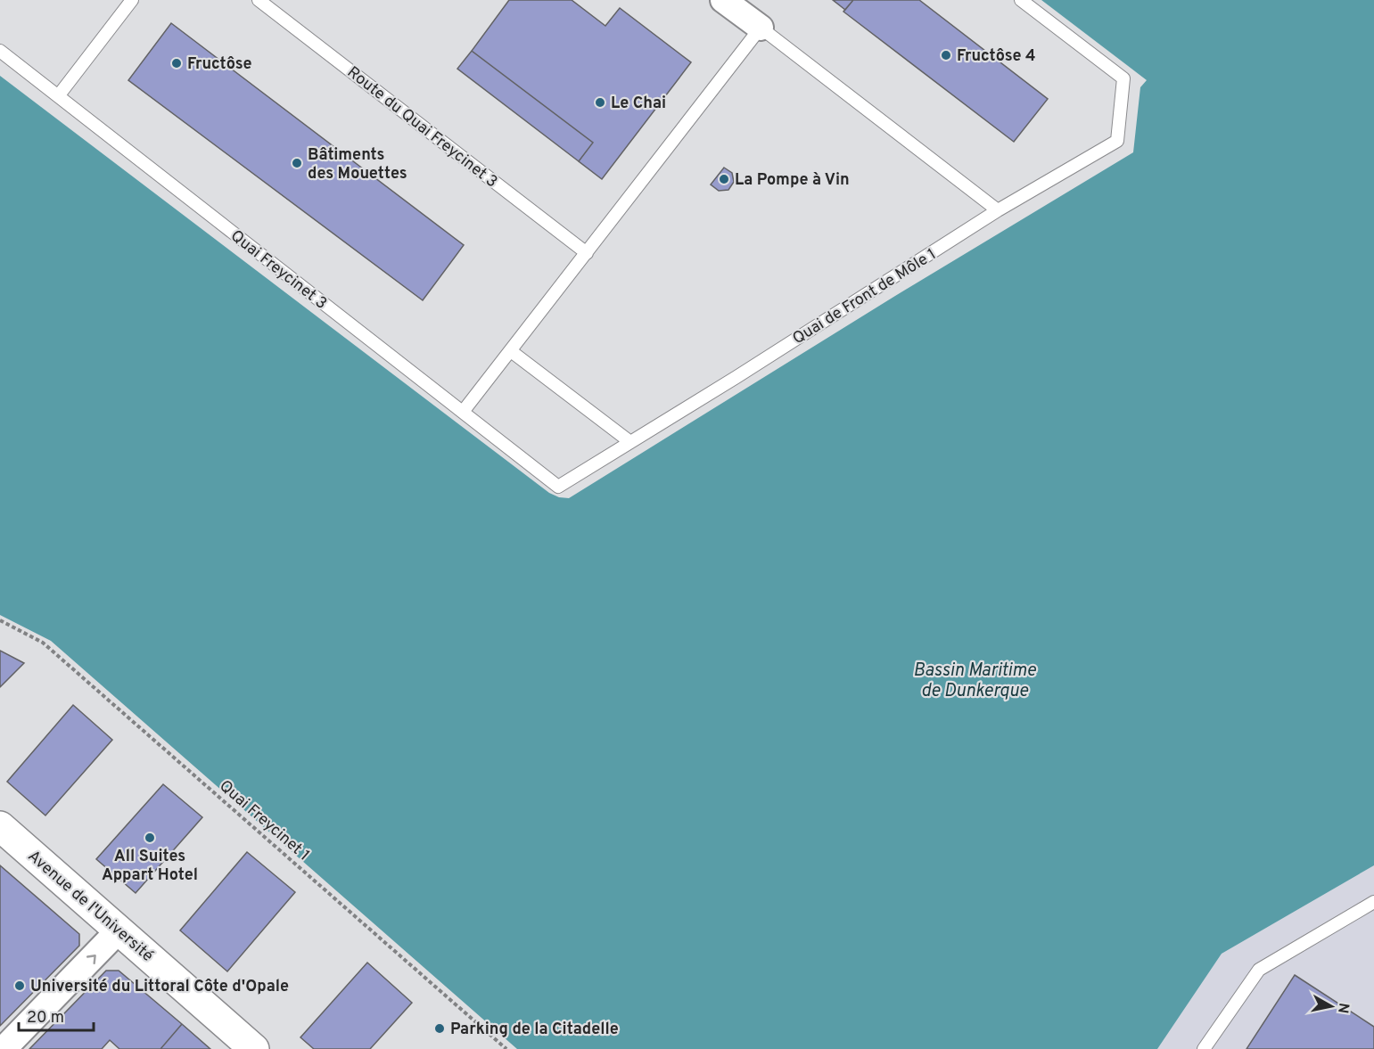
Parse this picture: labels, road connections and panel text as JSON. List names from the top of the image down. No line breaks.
{"streets":{"street":["Avenue de l'Université"],"lane":["Route du Quai Freycinet 3","Quai Freycinet 3","Quai de Front de Môle 1"],"path":["Quai Freycinet 1"]},"crossings":[["Quai Freycinet 3","Quai de Front de Môle 1"]],"water":["Bassin Maritime de Dunkerque"],"places":["Fructôse 4","Fructôse","Le Chai","Bâtiments des Mouettes","La Pompe à Vin","All Suites Appart Hotel","Université du Littoral Côte d'Opale","Parking de la Citadelle"],"scale_bar":"20 m","north":"right"}
